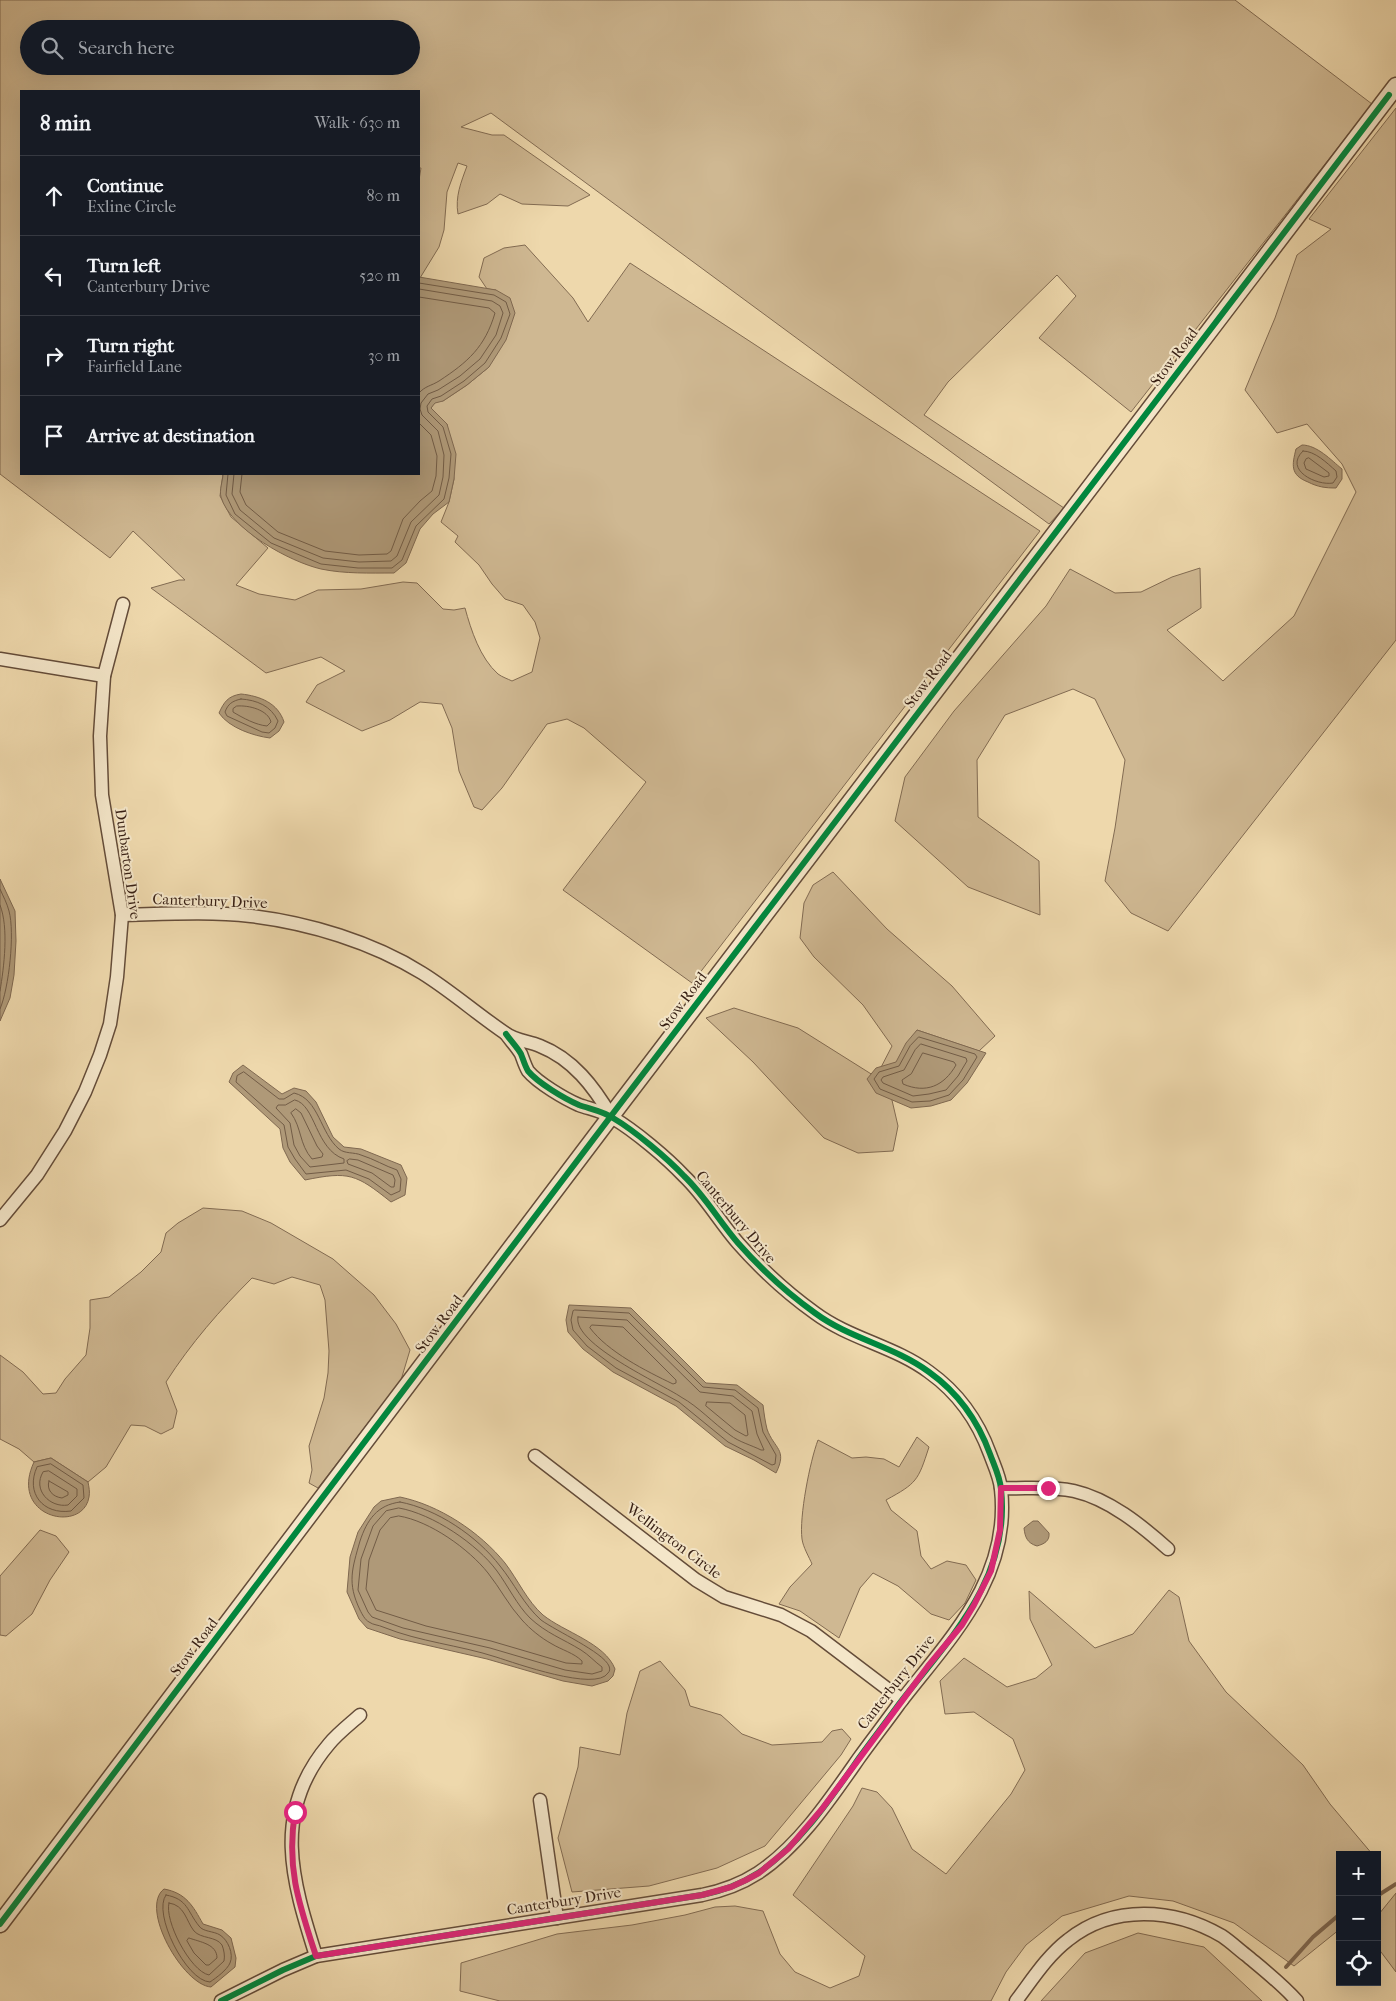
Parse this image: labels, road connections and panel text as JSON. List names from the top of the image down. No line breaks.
{"streets":{"street":["Stow Road","Dunbarton Drive","Canterbury Drive","Wellington Circle"]},"crossings":[["Stow Road","Canterbury Drive"],["Dunbarton Drive","Canterbury Drive"],["Canterbury Drive","Wellington Circle"]],"page":{"search":"Search here","heading":["8 min","Walk · 630 m"],"list":[["Continue","Exline Circle","80 m"],["Turn left","Canterbury Drive","520 m"],["Turn right","Fairfield Lane","30 m"],"Arrive at destination"],"map_buttons":["+","−"]}}
